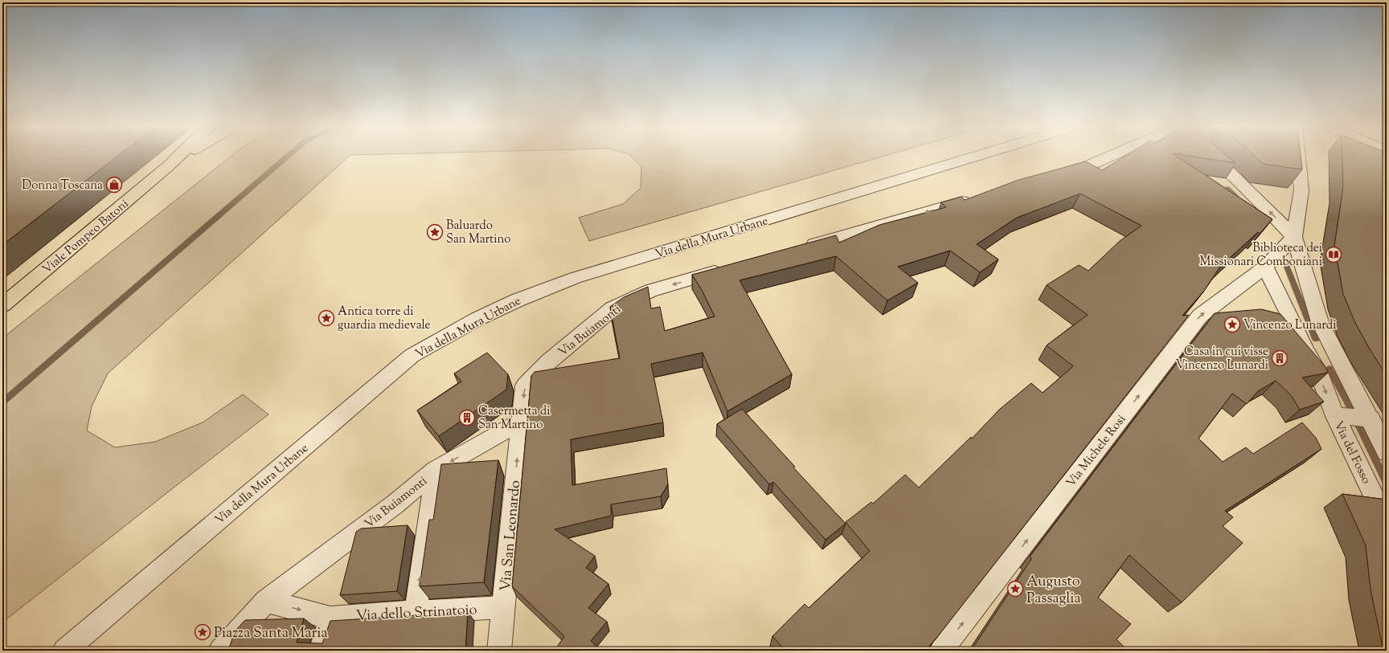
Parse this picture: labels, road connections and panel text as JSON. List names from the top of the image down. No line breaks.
{"streets":{"main road":["Viale Pompeo Batoni"],"street":["Via della Mura Urbane","Via Buiamonti","Via Michele Rosi","Via del Fosso","Via San Leonardo","Via dello Strinatoio"]},"crossings":[["Via Buiamonti","Via San Leonardo"],["Via Buiamonti","Via dello Strinatoio"],["Via Michele Rosi","Via del Fosso"],["Via San Leonardo","Via dello Strinatoio"]],"one_way":["Via Buiamonti","Via Michele Rosi"],"places":{"shop":["Donna Toscana"],"place":["Baluardo San Martino","Antica torre di guardia medievale","Vincenzo Lunardi","Augusto Passaglia","Piazza Santa Maria"],"library":["Biblioteca dei Missionari Comboniani"],"building":["Casa in cui visse Vincenzo Lunardi","Casermetta di San Martino"]}}
